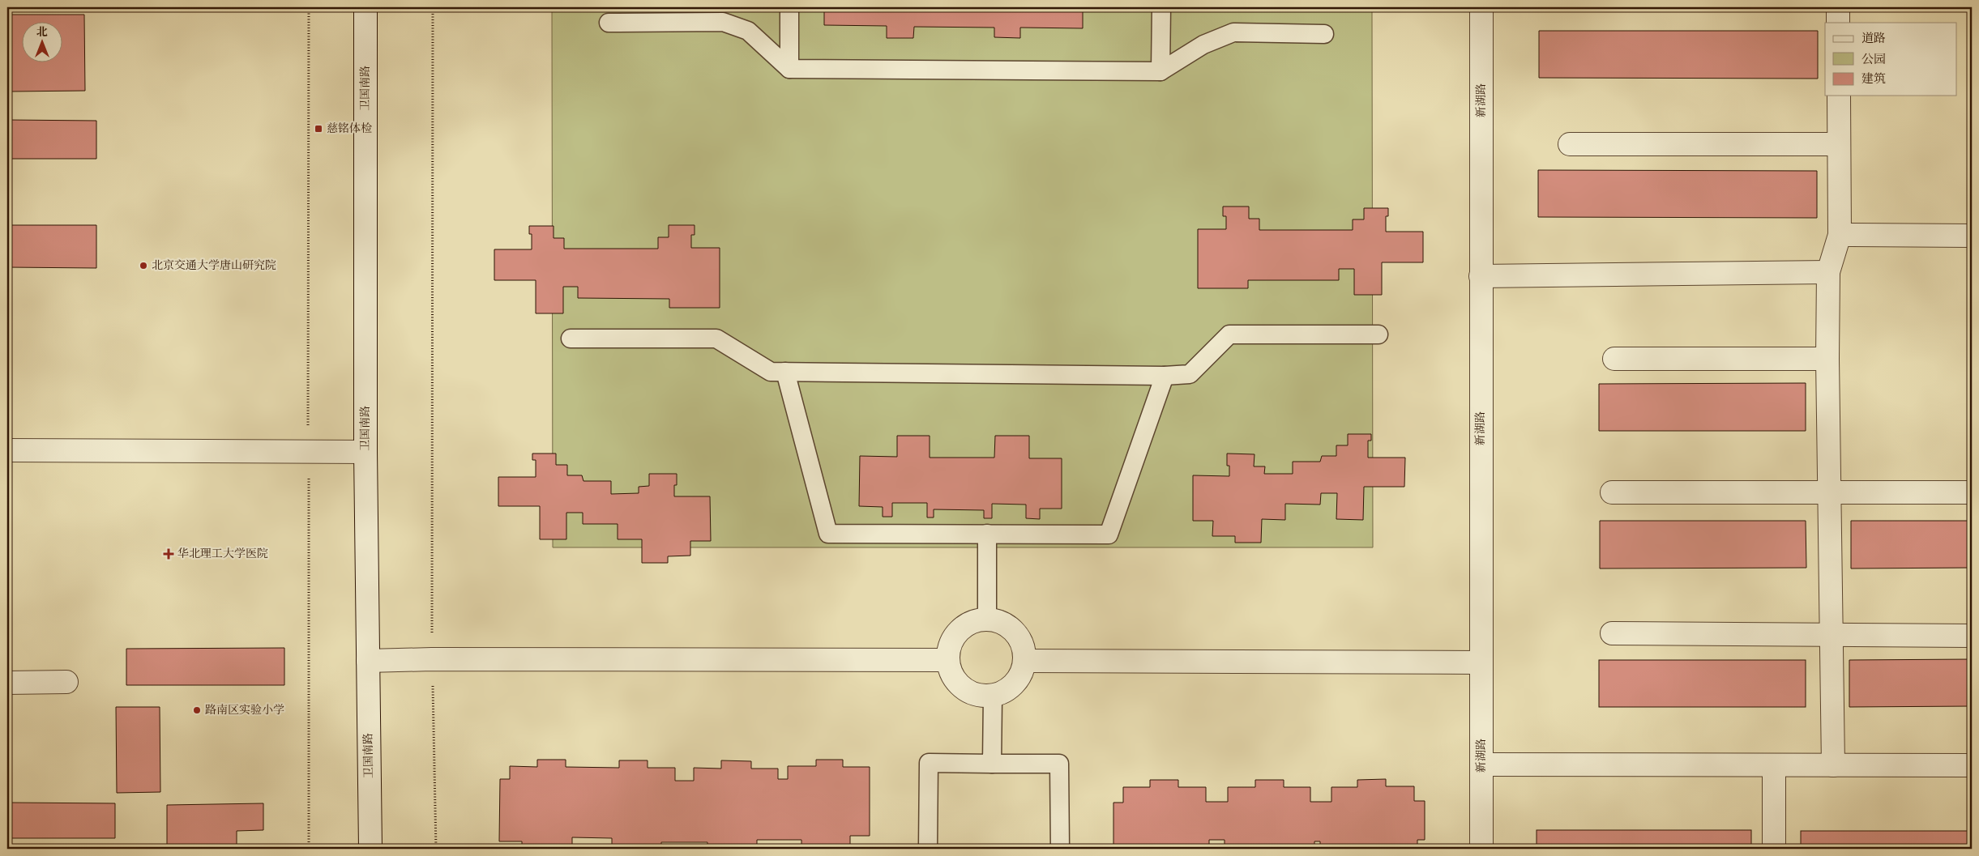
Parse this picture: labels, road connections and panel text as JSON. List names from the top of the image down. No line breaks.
{"streets":{"street":["卫国南路","新湖路"]},"places":{"transit":["慈铭体检"],"other":["北京交通大学唐山研究院","路南区实验小学"],"health":["华北理工大学医院"]},"legend":["道路","公园","建筑"],"north":"top"}
